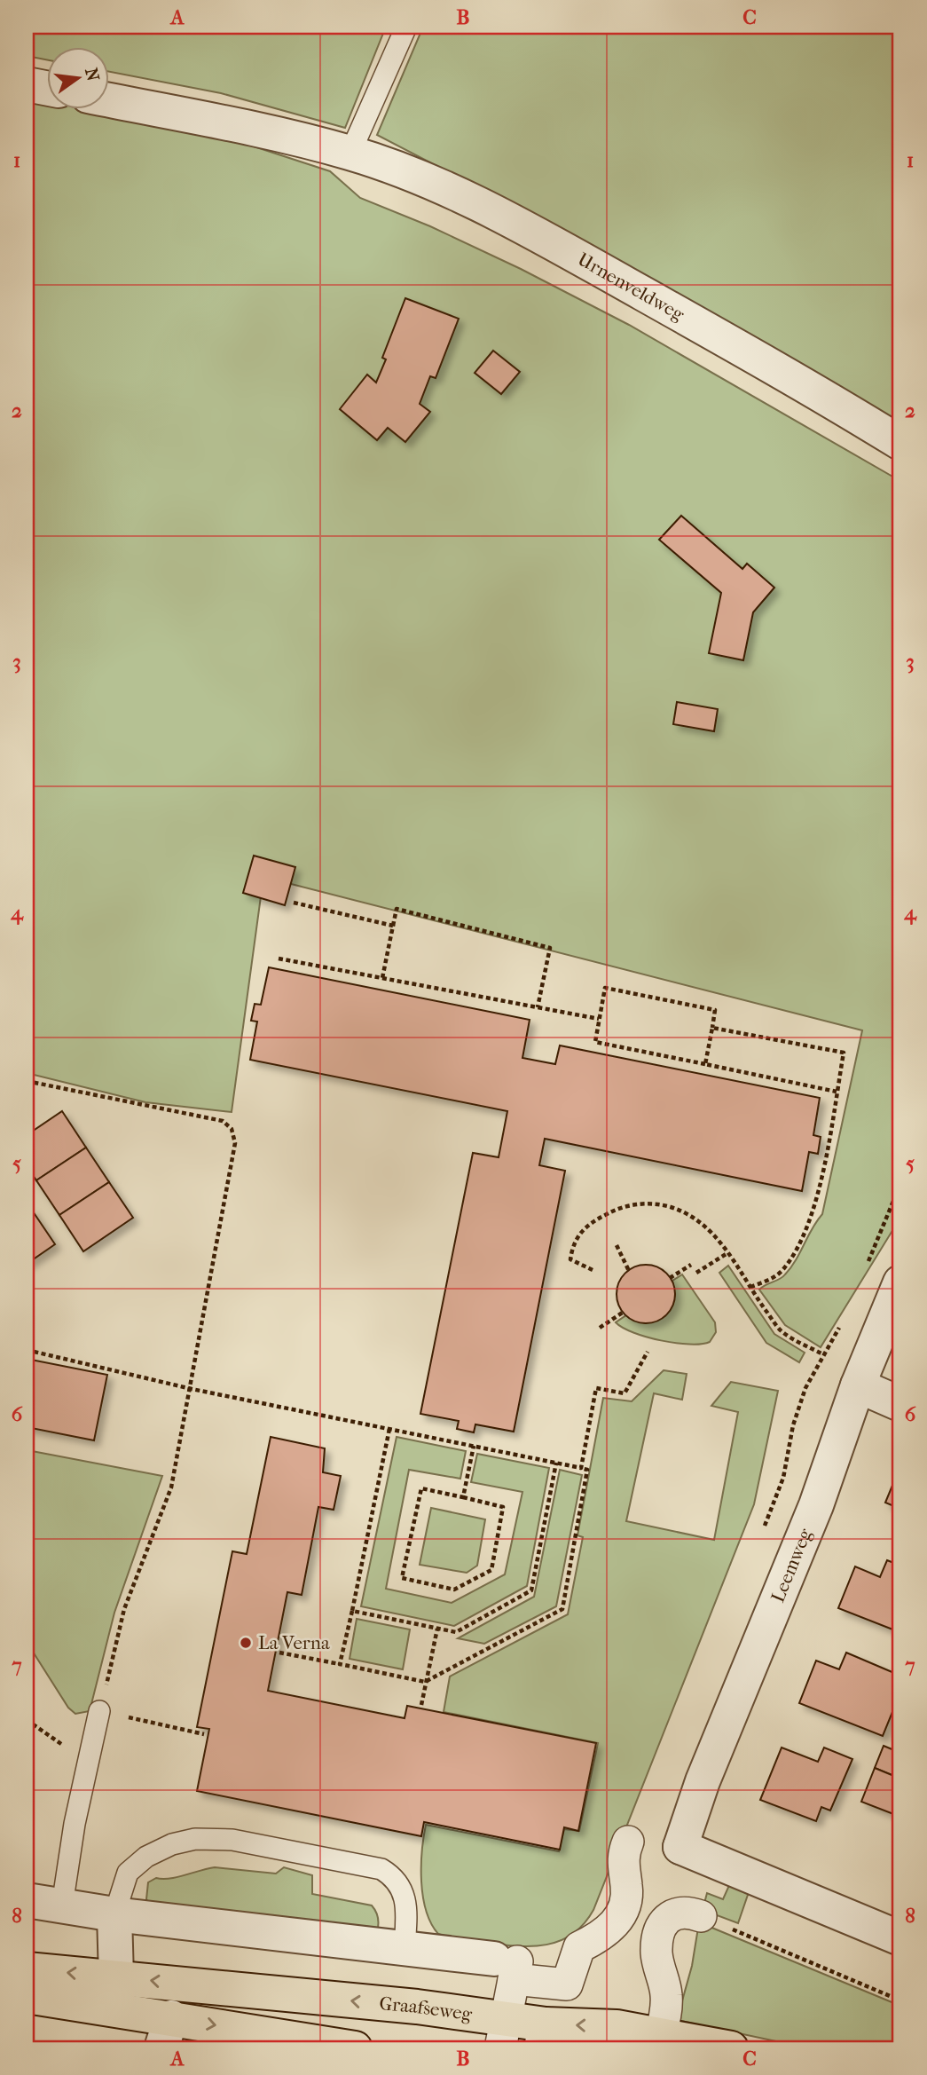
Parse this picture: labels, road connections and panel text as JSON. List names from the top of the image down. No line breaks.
{"streets":{"main road":["Graafseweg"],"street":["Urnenveldweg","Leemweg"]},"places":["La Verna"],"north":"right","grid":{"columns":["A","B","C"],"rows":["1","2","3","4","5","6","7","8"]}}
